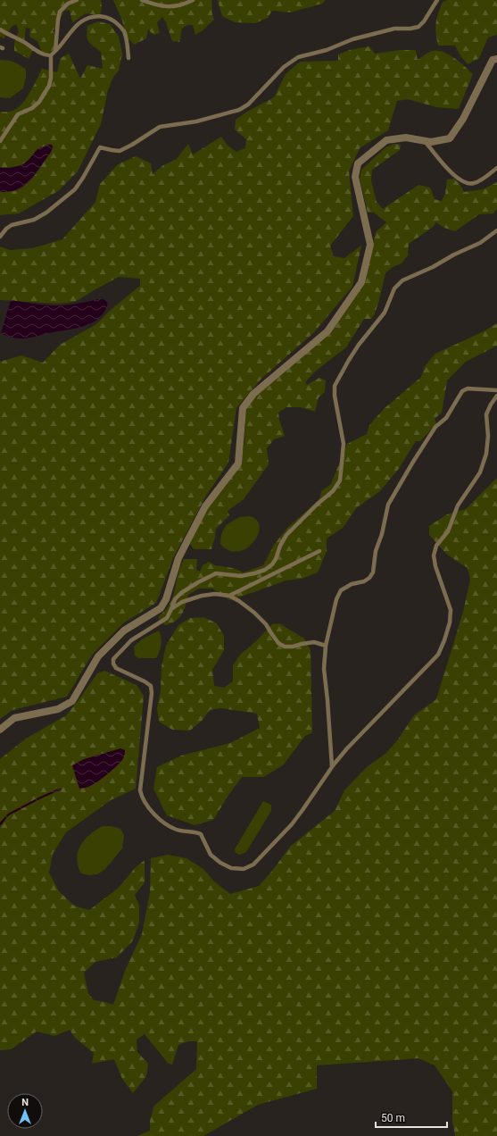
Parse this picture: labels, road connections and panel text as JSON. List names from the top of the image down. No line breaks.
{"scale_bar":"50 m","north":"top"}
